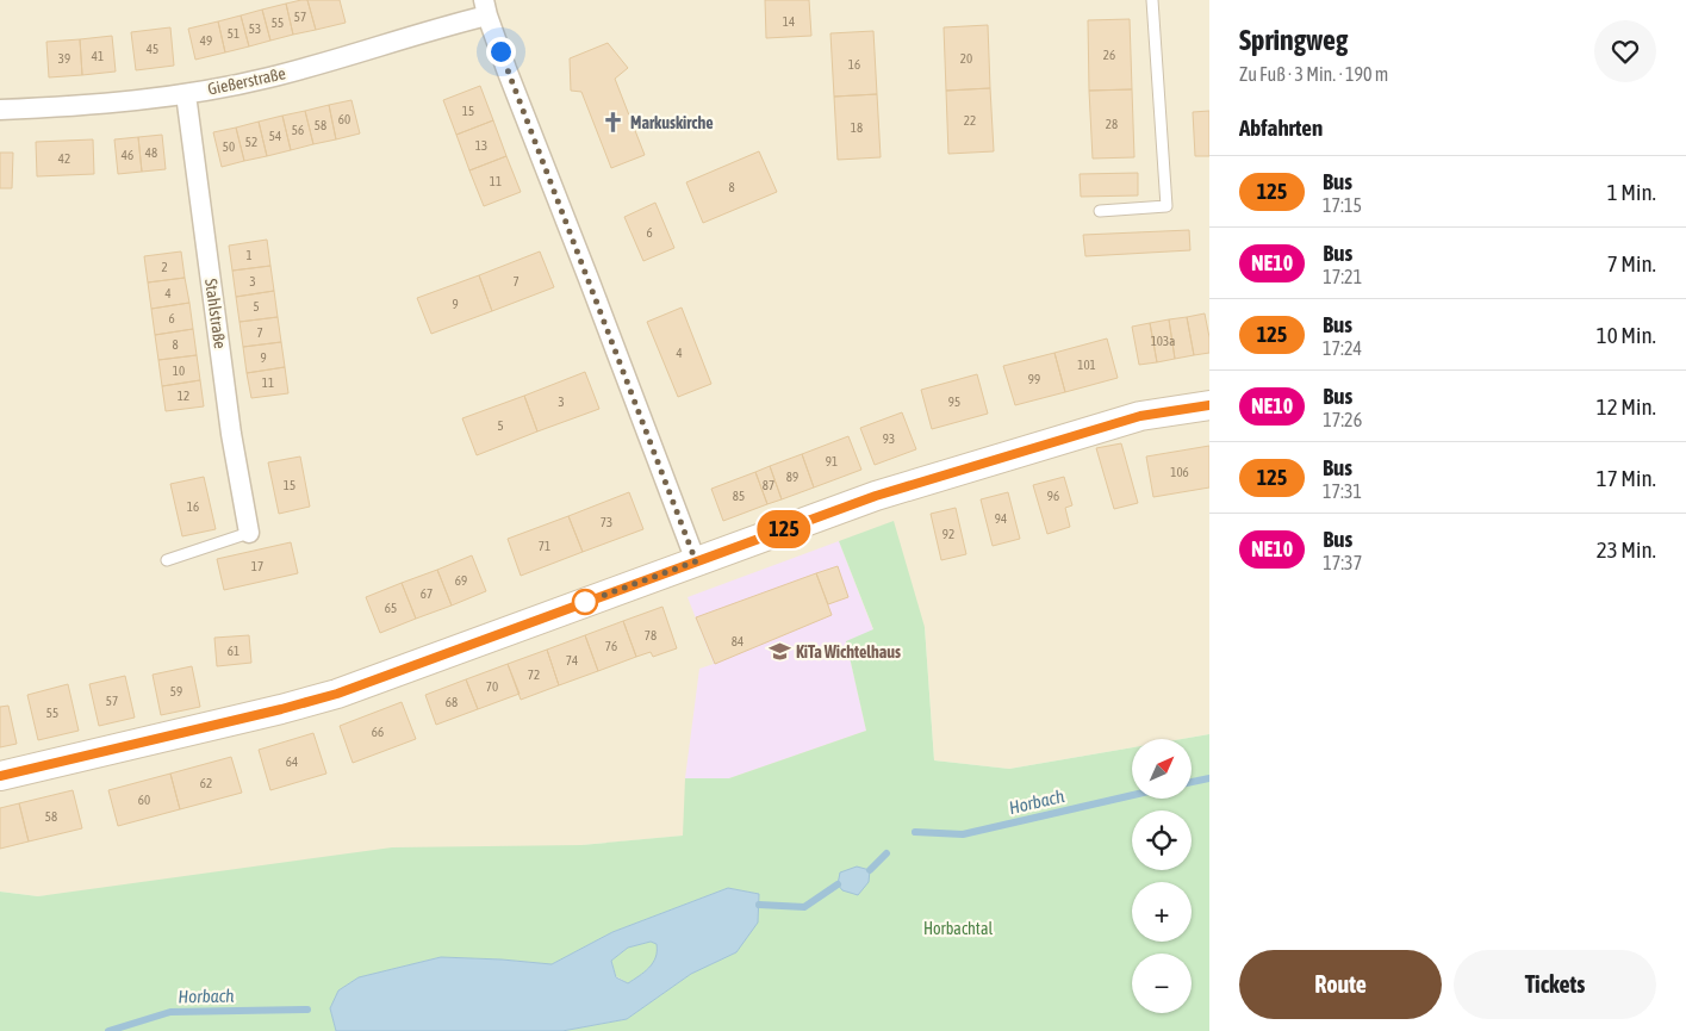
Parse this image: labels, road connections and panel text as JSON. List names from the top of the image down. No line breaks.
{"streets":{"street":["Gießerstraße","Stahlstraße"]},"crossings":[["Gießerstraße","Stahlstraße"]],"water":["Horbach"],"parks":["Horbachtal"],"places":{"church":["Markuskirche"],"school or university":["KiTa Wichtelhaus"]},"lines":["bus line 125"],"house_numbers":["57","14","55","53","51","49","45","26","41","39","20","16","15","60","22","28","58","18","56","54","52","13","50","48","46","42","11","8","6","1","2","3","7","4","9","5","6","7","103a","8","4","9","101","10","99","11","12","3","95","5","93","91","106","89","15","87","85","96","16","94","73","92","71","17","69","67","65","78","84","76","61","74","72","70","59","57","68","55","66","64","62","60","58"],"north":"top right","page":{"on_map":"125","heading":[["Springweg","Zu Fuß · 3 Min. · 190 m"],"Abfahrten"],"list":[{"mark":"125","name":"Bus","note":"17:15","value":"1 Min."},{"mark":"NE10","name":"Bus","note":"17:21","value":"7 Min."},{"mark":"125","name":"Bus","note":"17:24","value":"10 Min."},{"mark":"NE10","name":"Bus","note":"17:26","value":"12 Min."},{"mark":"125","name":"Bus","note":"17:31","value":"17 Min."},{"mark":"NE10","name":"Bus","note":"17:37","value":"23 Min."}],"map_buttons":["+","−"],"buttons":["Route","Tickets"]}}
